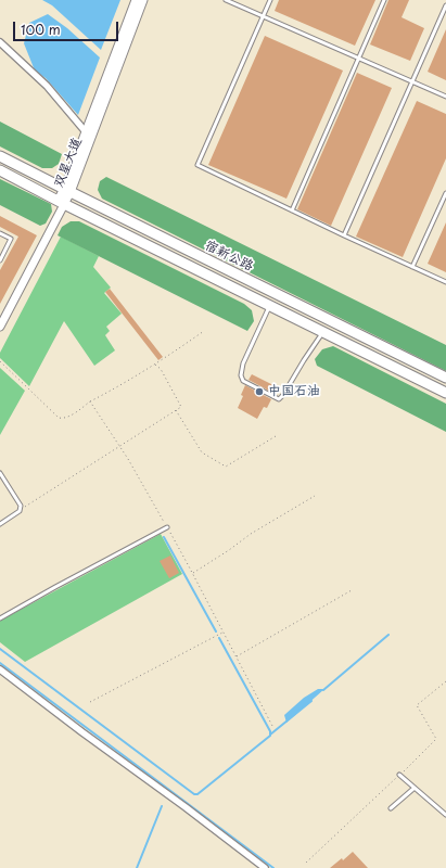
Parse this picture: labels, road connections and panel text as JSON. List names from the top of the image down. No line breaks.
{"streets":{"highway":["宿新公路"],"street":["双星大道"]},"crossings":[["双星大道","宿新公路"]],"places":["中国石油"],"scale_bar":"100 m"}
